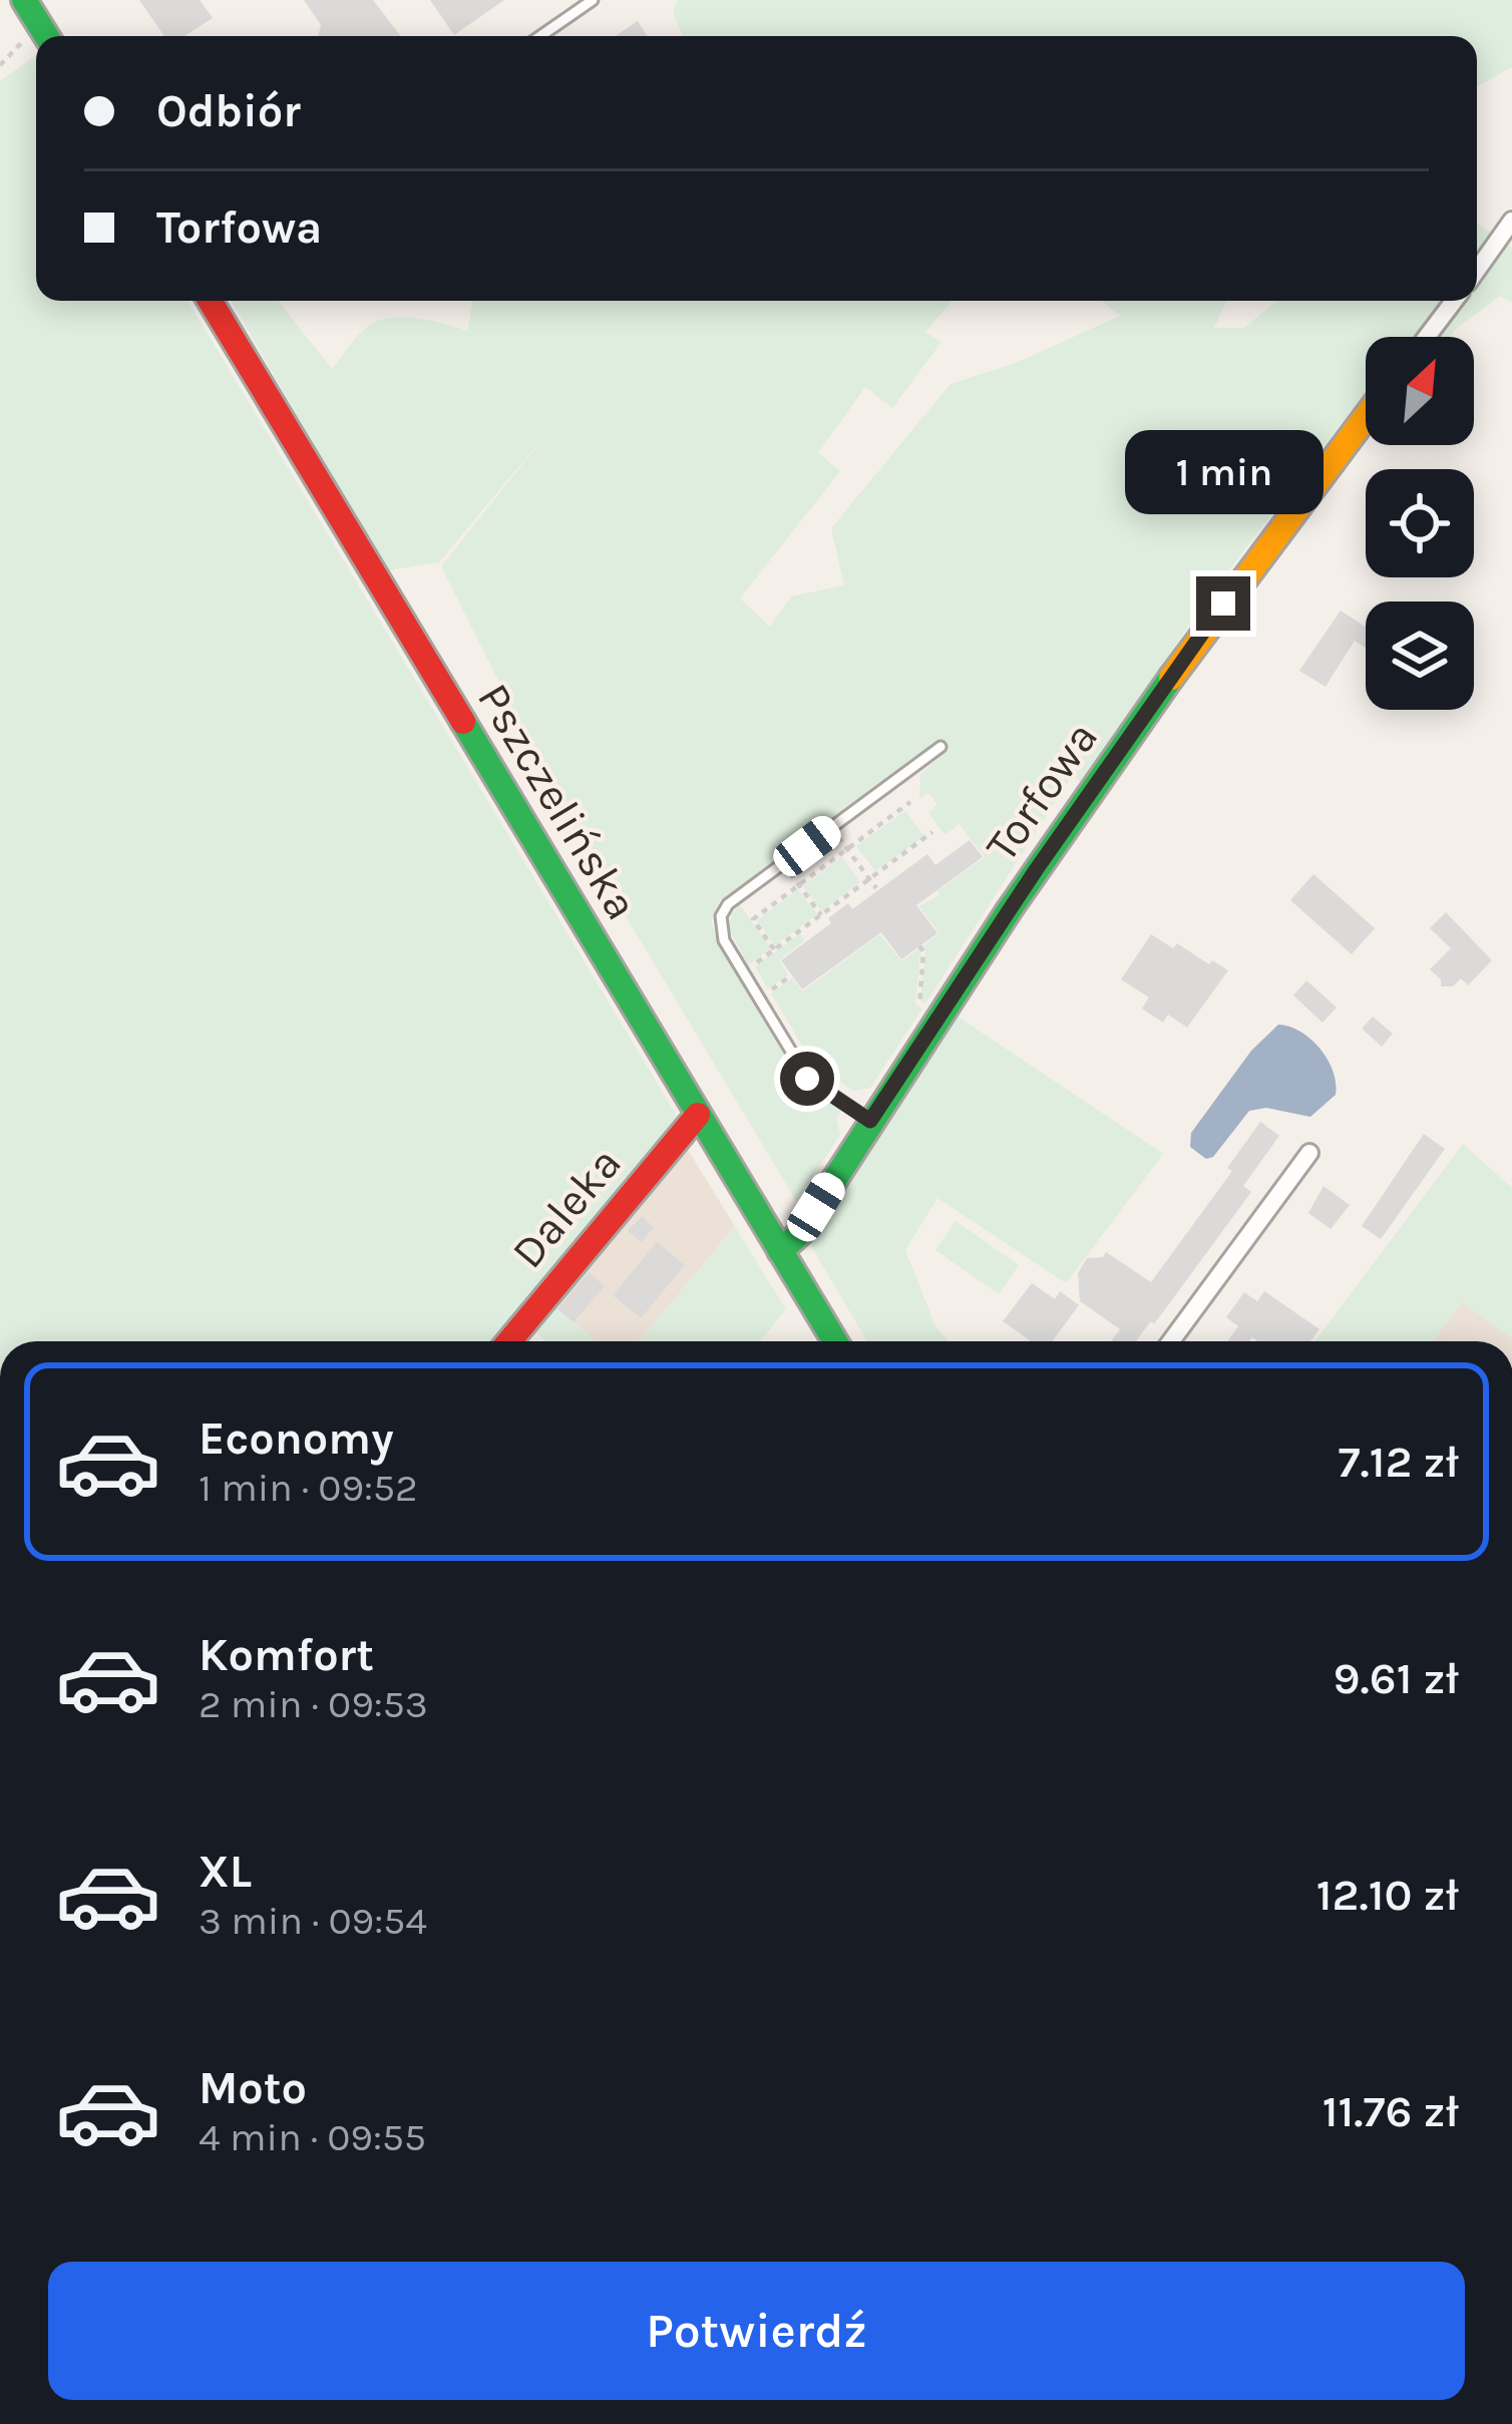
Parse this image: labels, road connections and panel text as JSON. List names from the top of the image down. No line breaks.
{"streets":{"street":["Torfowa","Pszczelińska","Daleka"]},"crossings":[["Torfowa","Pszczelińska"],["Pszczelińska","Daleka"]],"north":"top right","page":{"banner":["Odbiór","Torfowa"],"bubble":"1 min","list":[{"name":"Economy","note":"1 min · 09:52","value":"7.12 zł"},{"name":"Komfort","note":"2 min · 09:53","value":"9.61 zł"},{"name":"XL","note":"3 min · 09:54","value":"12.10 zł"},{"name":"Moto","note":"4 min · 09:55","value":"11.76 zł"}],"buttons":"Potwierdź"}}
